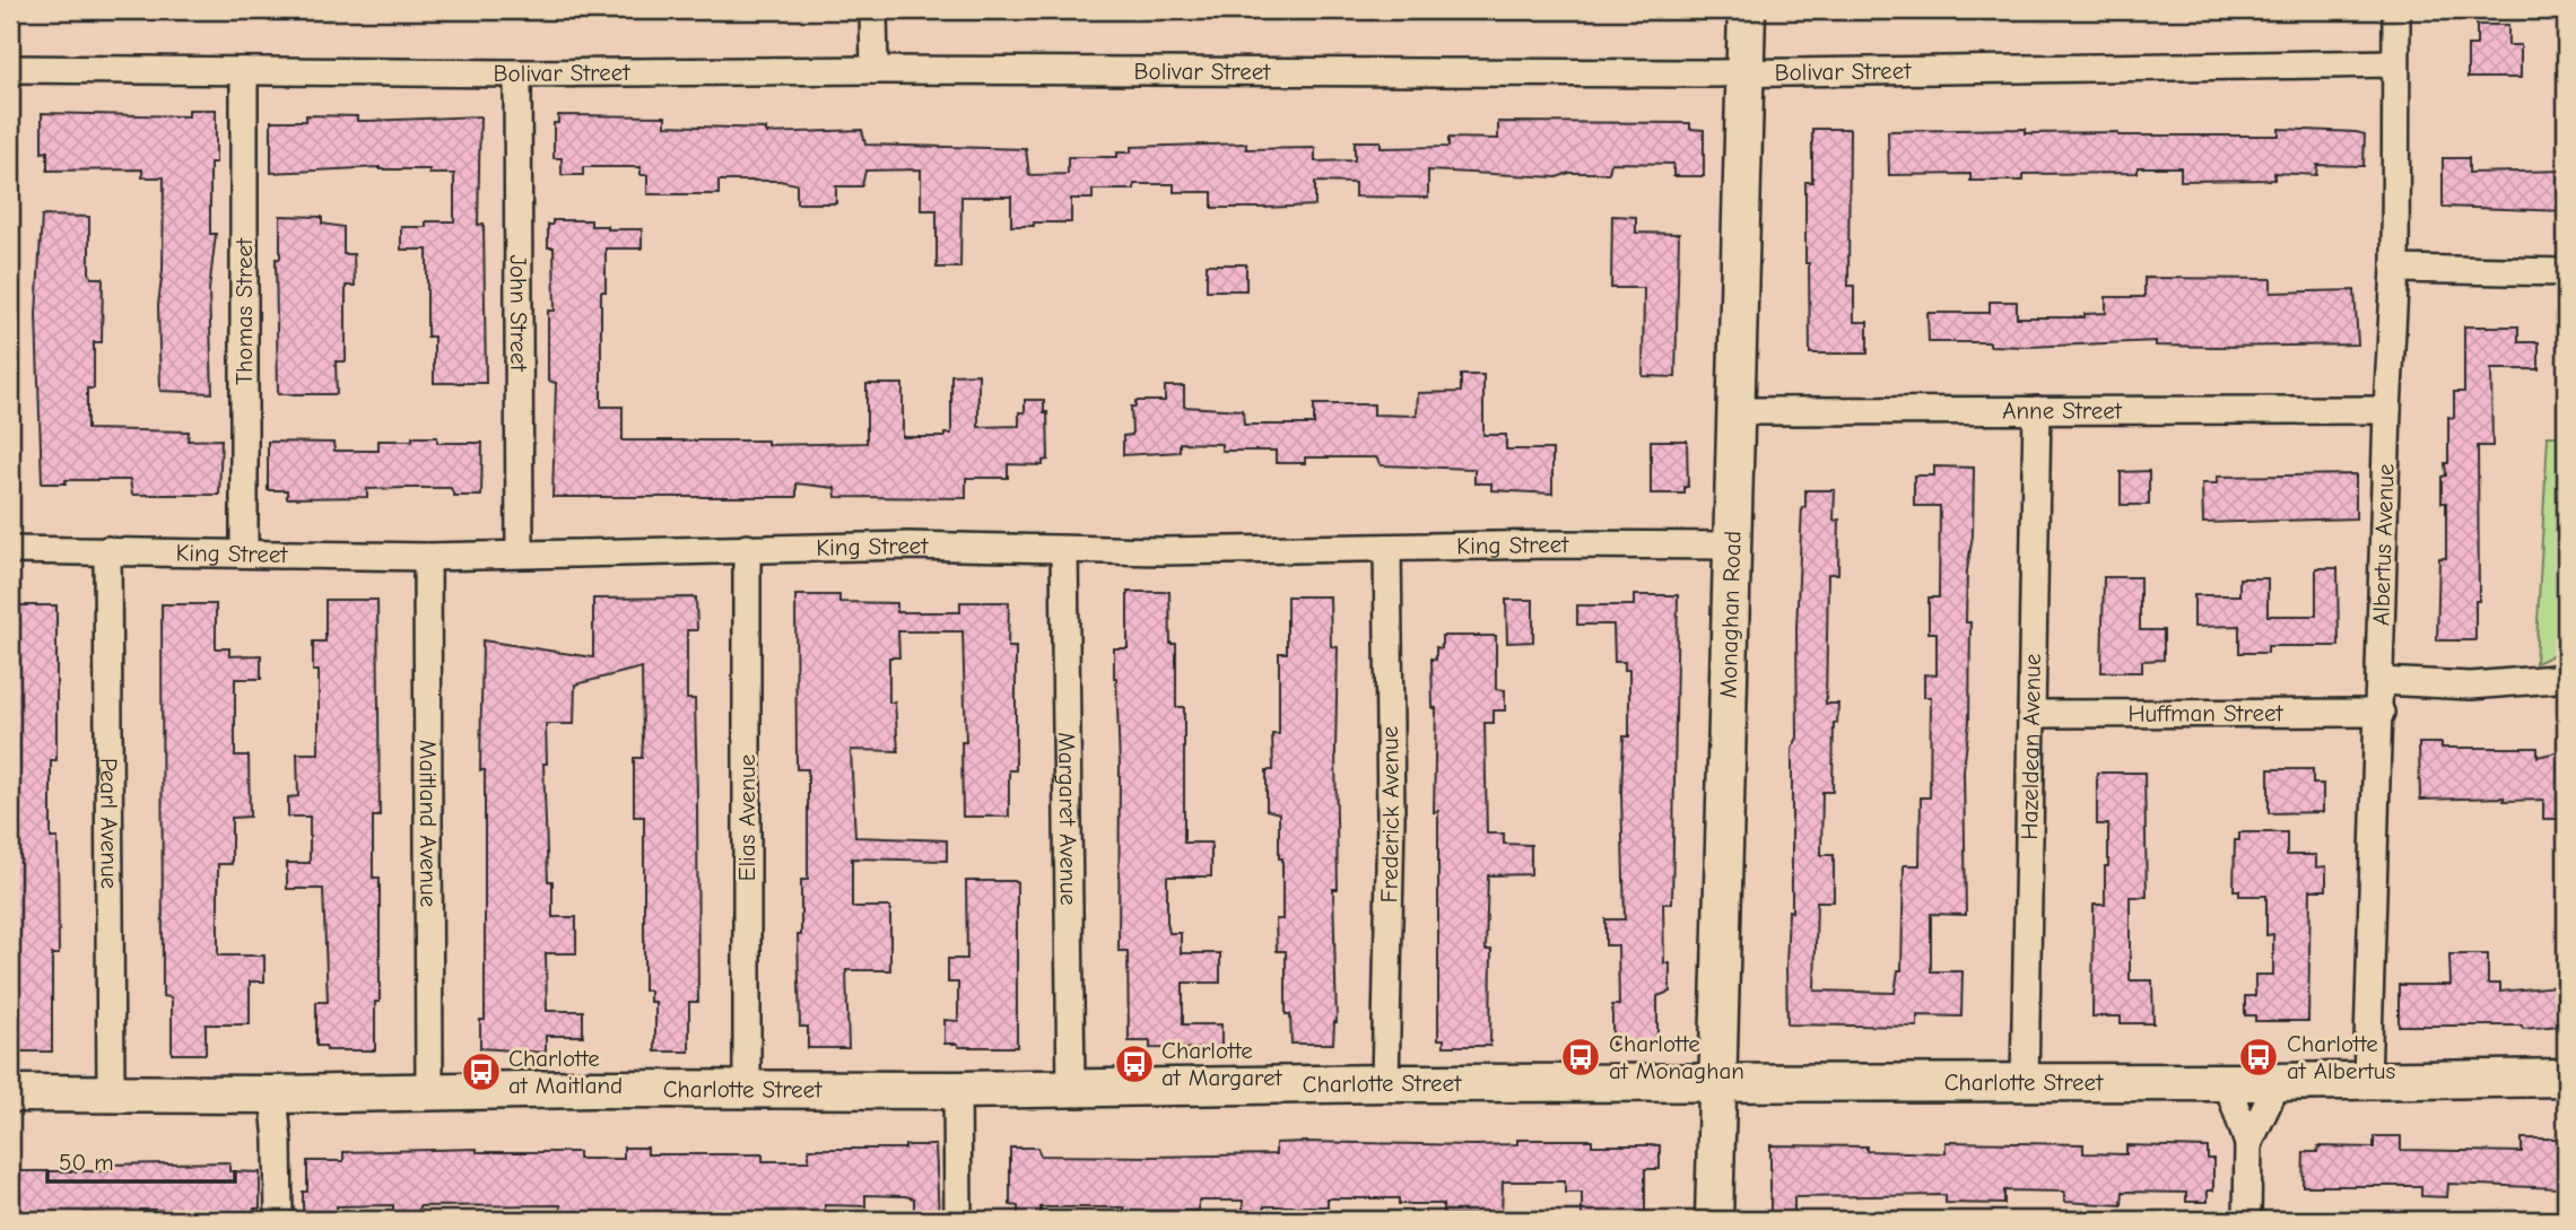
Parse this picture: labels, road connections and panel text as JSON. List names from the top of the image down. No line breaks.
{"streets":{"main road":["Monaghan Road","Charlotte Street"],"street":["Bolivar Street","Thomas Street","John Street","Anne Street","Albertus Avenue","King Street","Huffman Street","Hazeldean Avenue","Frederick Avenue","Elias Avenue","Margaret Avenue","Pearl Avenue","Maitland Avenue"]},"crossings":[["Bolivar Street","Thomas Street"],["Bolivar Street","John Street"],["Bolivar Street","Albertus Avenue"],["Bolivar Street","Monaghan Road"],["Thomas Street","King Street"],["John Street","King Street"],["Anne Street","Albertus Avenue"],["Anne Street","Monaghan Road"],["Anne Street","Hazeldean Avenue"],["Albertus Avenue","Huffman Street"],["Albertus Avenue","Charlotte Street"],["King Street","Monaghan Road"],["King Street","Frederick Avenue"],["King Street","Elias Avenue"],["King Street","Margaret Avenue"],["King Street","Pearl Avenue"],["King Street","Maitland Avenue"],["Monaghan Road","Charlotte Street"],["Huffman Street","Hazeldean Avenue"],["Hazeldean Avenue","Charlotte Street"],["Frederick Avenue","Charlotte Street"],["Elias Avenue","Charlotte Street"],["Margaret Avenue","Charlotte Street"],["Pearl Avenue","Charlotte Street"],["Maitland Avenue","Charlotte Street"]],"places":{"bus stop":["Charlotte at Monaghan","Charlotte at Albertus","Charlotte at Margaret","Charlotte at Maitland"]},"scale_bar":"50 m"}
